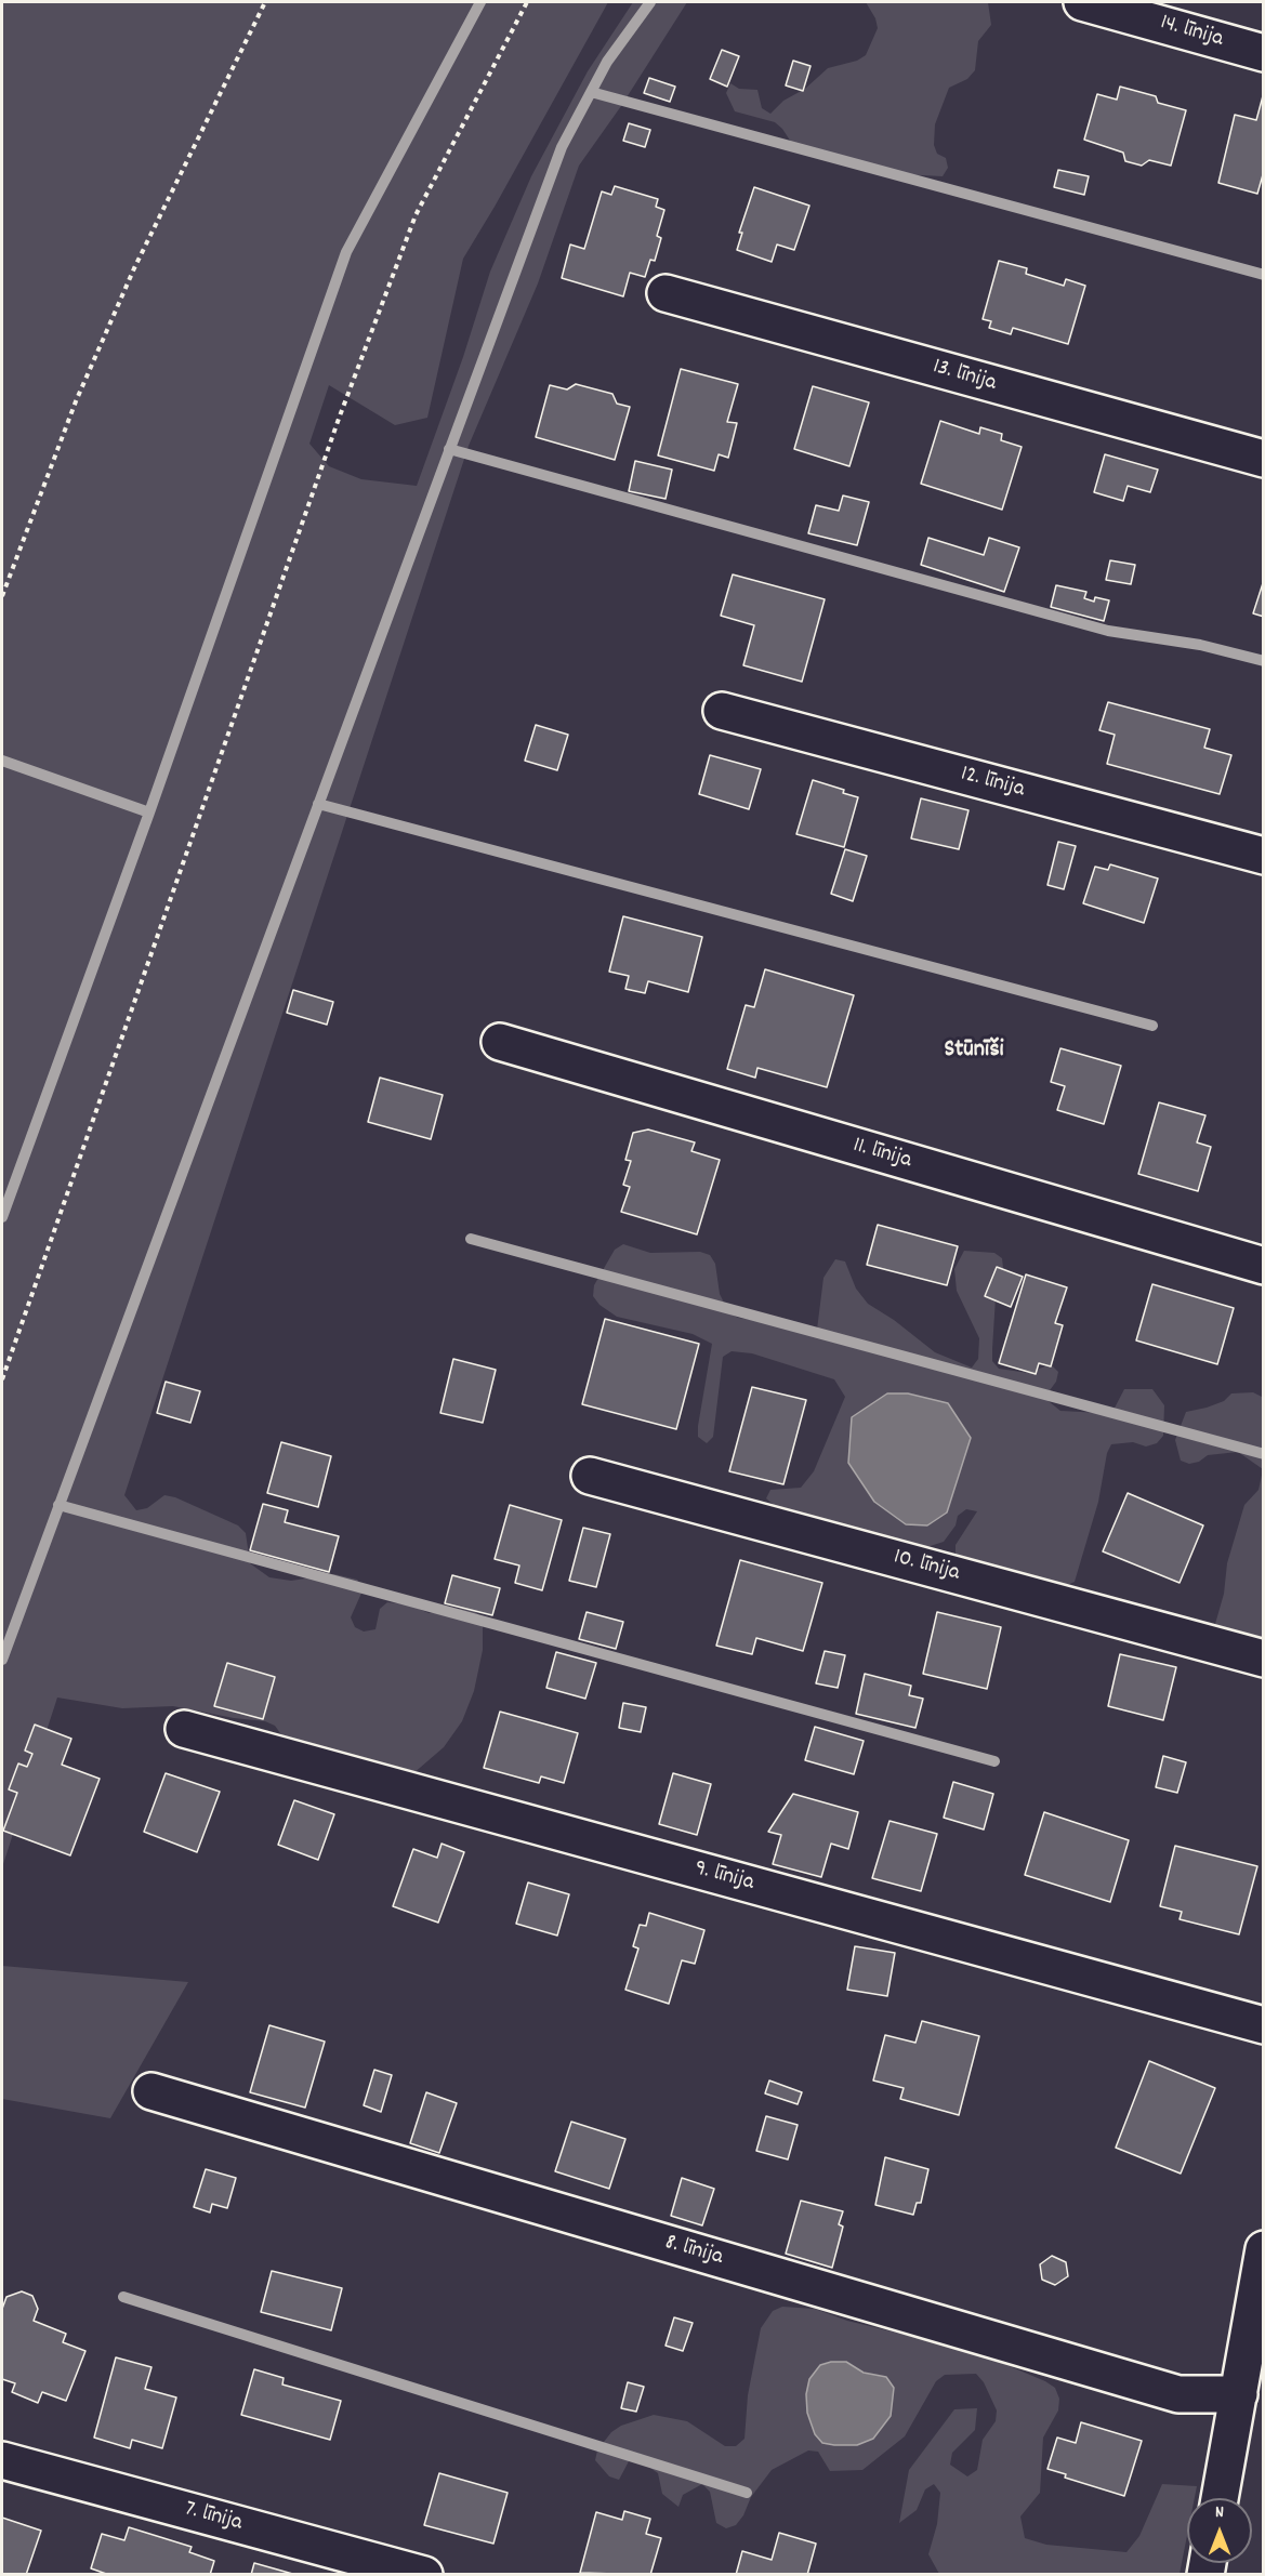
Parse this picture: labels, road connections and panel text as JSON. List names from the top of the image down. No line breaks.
{"streets":{"street":["14. līnija","13. līnija","12. līnija","11. līnija","10. līnija","9. līnija","8. līnija","7. līnija"]},"districts":["Stūnīši"],"north":"top"}
